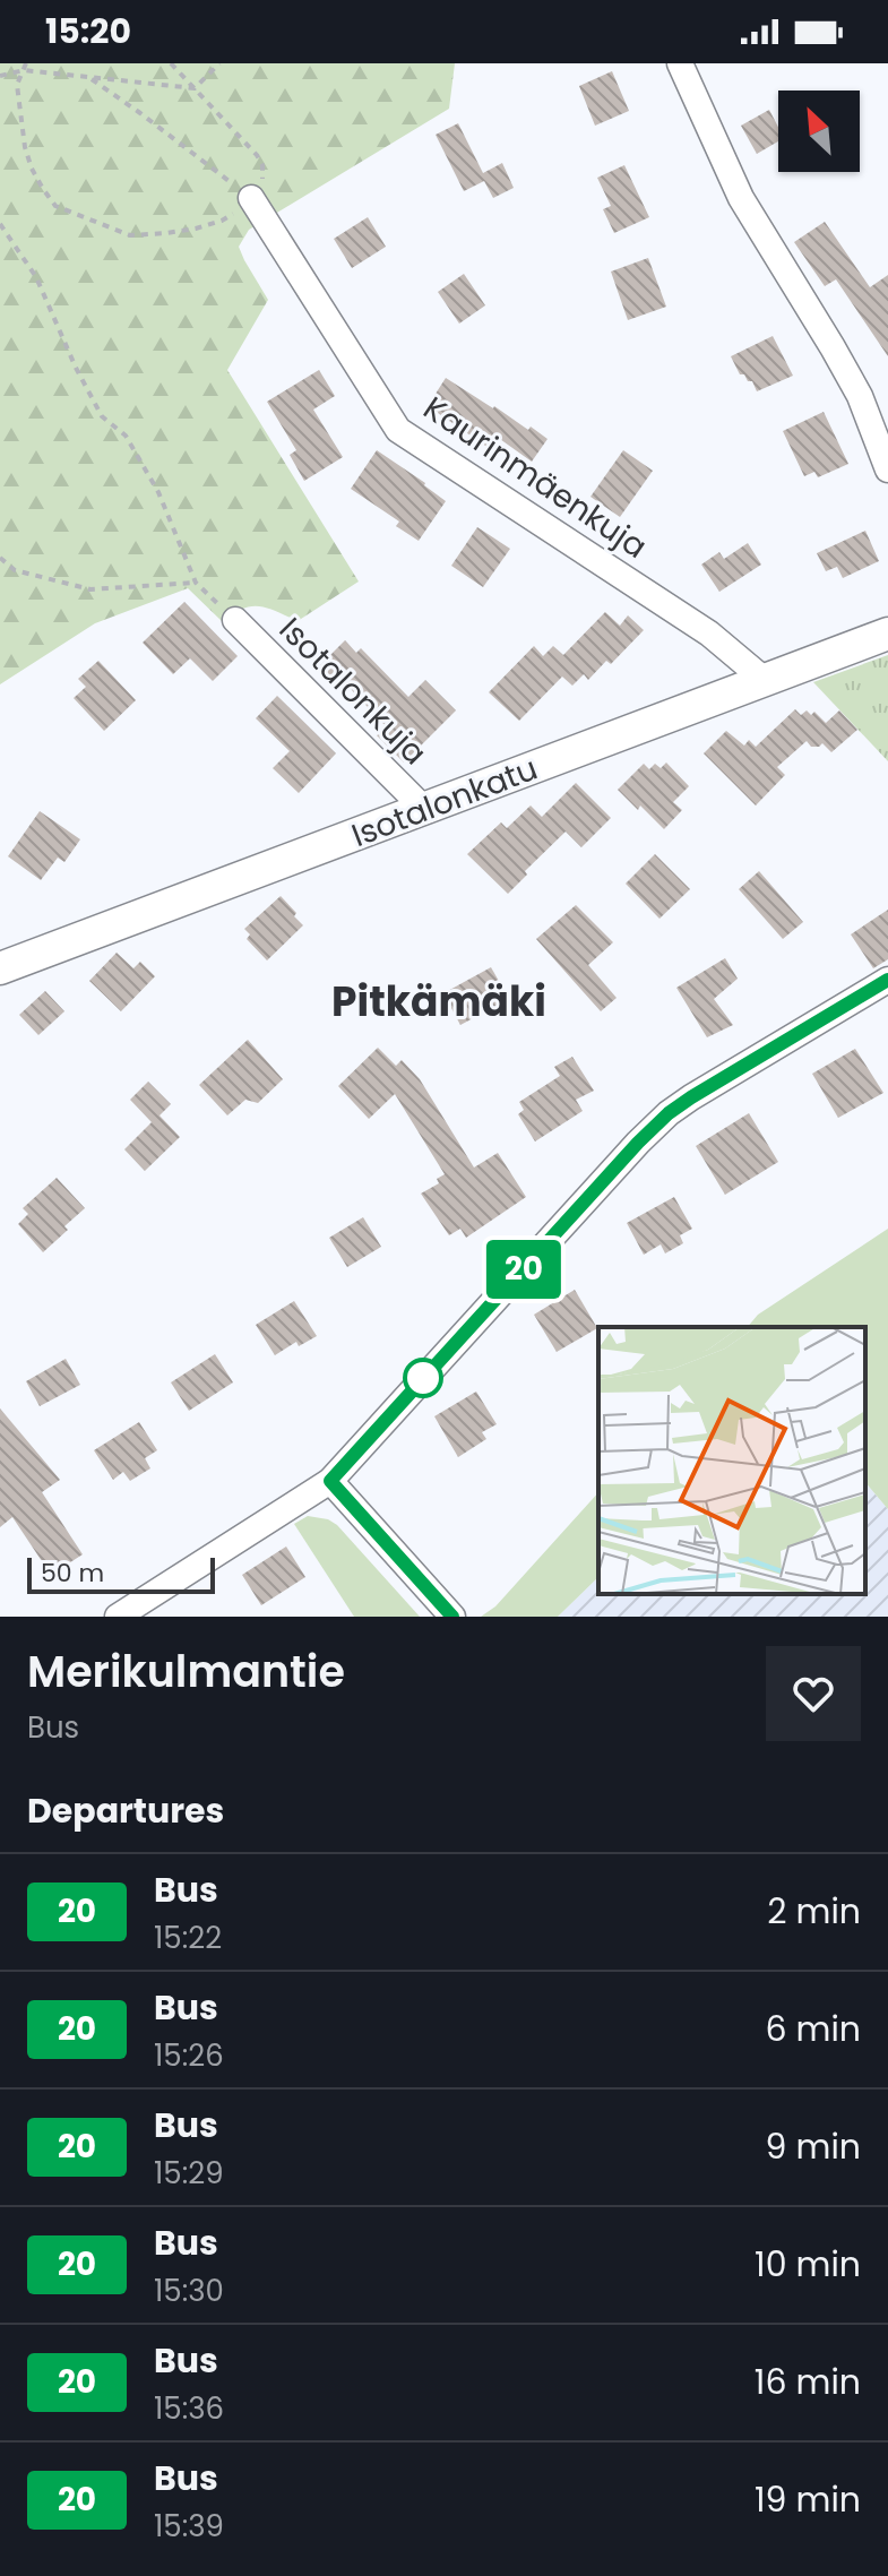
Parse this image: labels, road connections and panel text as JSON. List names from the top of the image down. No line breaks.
{"streets":{"street":["Kaurinmäenkuja","Isotalonkuja","Isotalonkatu"]},"crossings":[["Kaurinmäenkuja","Isotalonkatu"],["Isotalonkuja","Isotalonkatu"]],"districts":["Pitkämäki"],"lines":["bus line 20"],"scale_bar":"50 m","north":"top left","page":{"status":"15:20","on_map":"20","scale":"50 m","heading":[["Merikulmantie","Bus"],"Departures"],"list":[{"mark":"20","name":"Bus","note":"15:22","value":"2 min"},{"mark":"20","name":"Bus","note":"15:26","value":"6 min"},{"mark":"20","name":"Bus","note":"15:29","value":"9 min"},{"mark":"20","name":"Bus","note":"15:30","value":"10 min"},{"mark":"20","name":"Bus","note":"15:36","value":"16 min"},{"mark":"20","name":"Bus","note":"15:39","value":"19 min"}]}}
